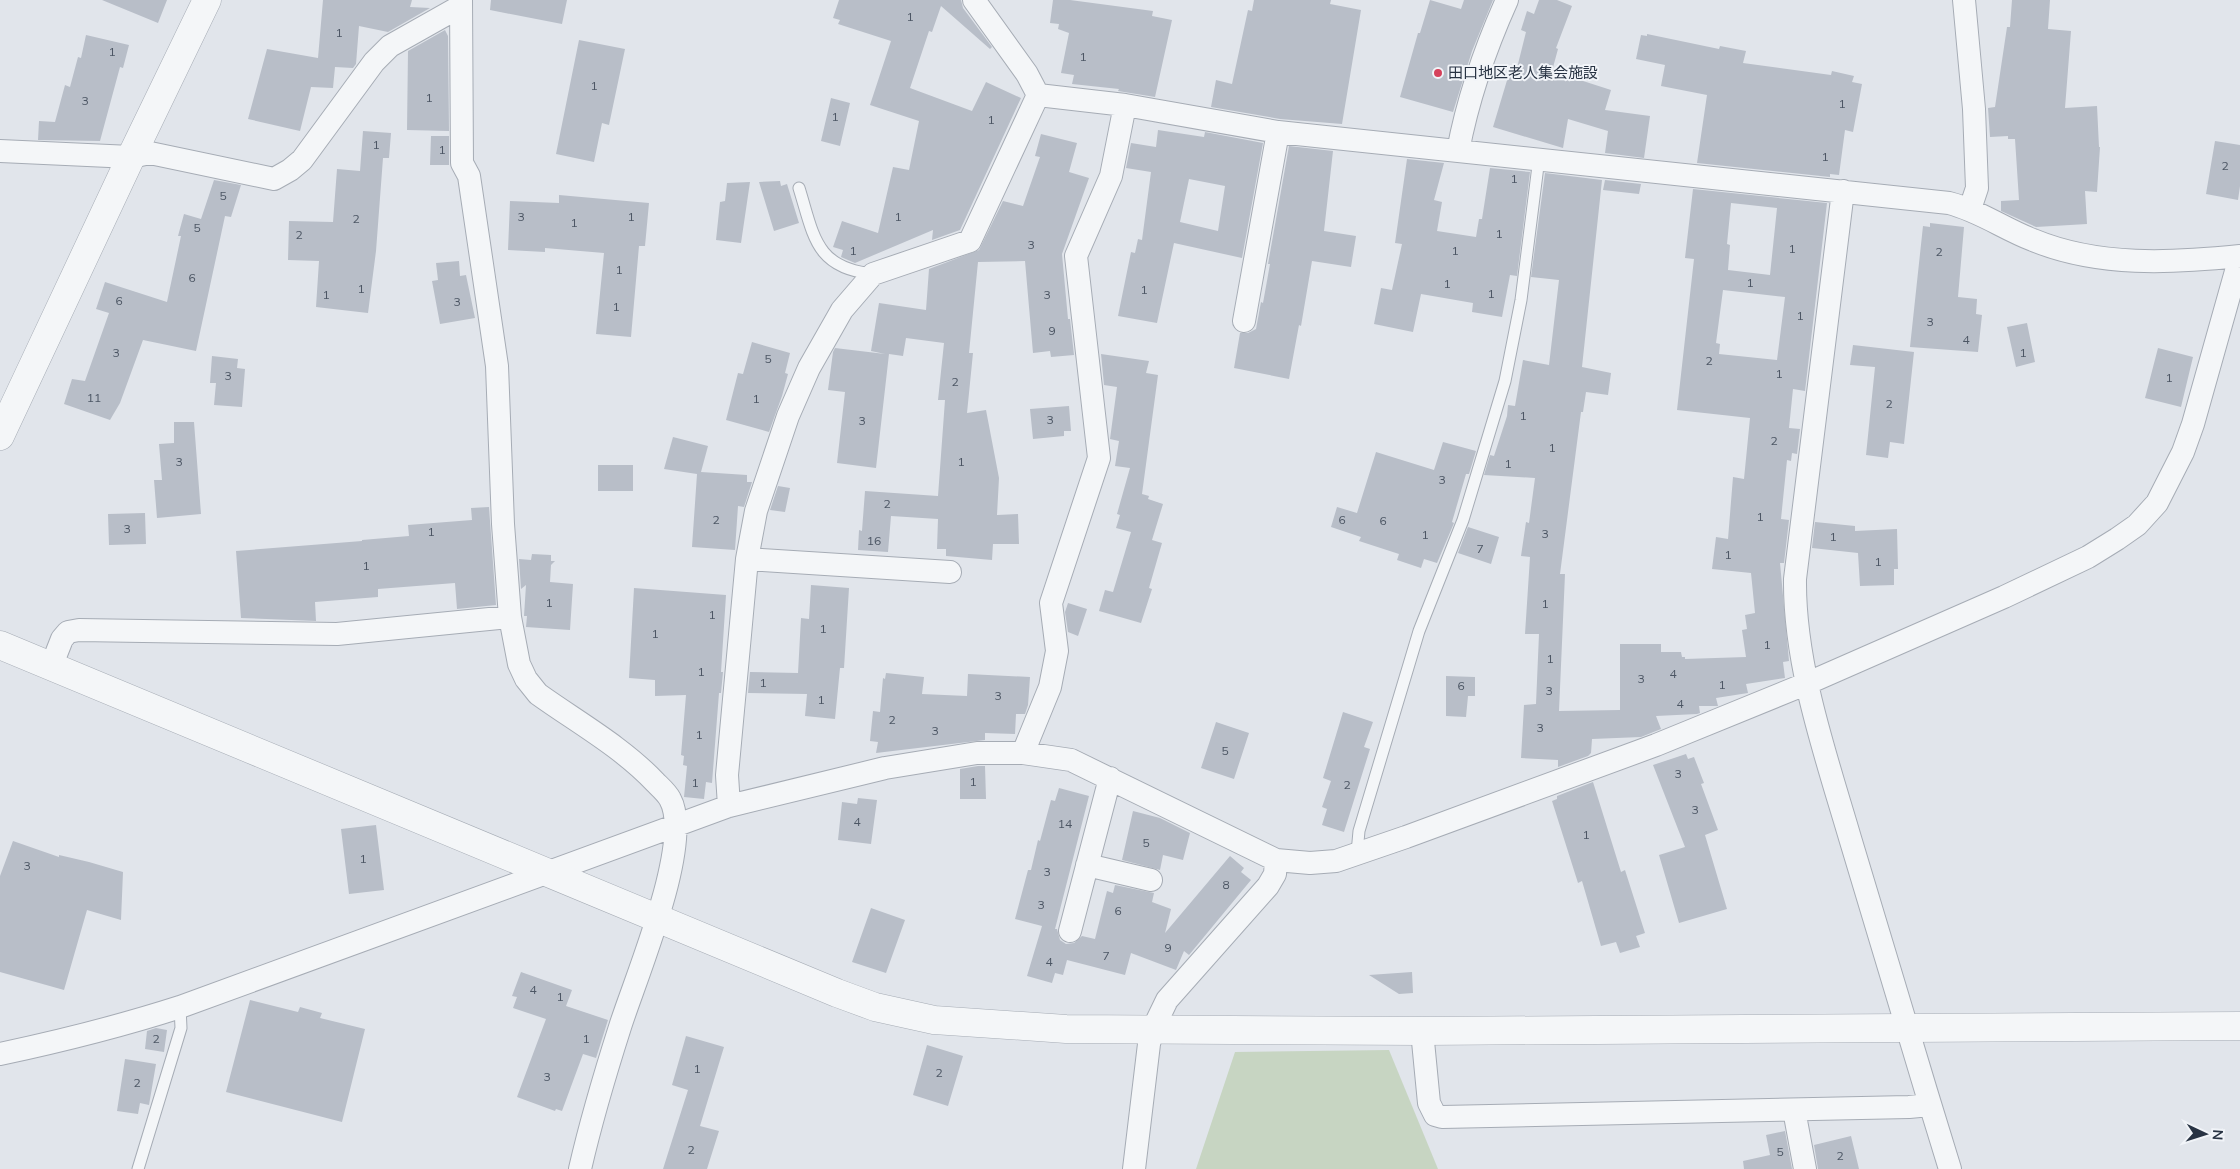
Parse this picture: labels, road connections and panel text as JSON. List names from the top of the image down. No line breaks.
{"places":["田口地区老人集会施設"],"house_numbers":["1","1","1","1","1","1","3","1","1","1","1","1","1","2","1","5","3","1","1","2","1","5","1","2","3","1","1","1","2","1","6","1","1","1","1","1","1","3","6","3","1","1","3","9","4","3","1","5","2","1","3","1","2","11","1","2","1","3","3","2","1","3","1","1","3","2","1","2","6","6","3","1","3","1","1","16","7","1","1","1","1","1","1","1","1","1","1","1","4","3","1","1","6","3","3","1","4","2","3","3","1","5","3","1","1","2","3","4","14","1","5","1","3","3","8","3","6","9","7","4","4","1","2","1","1","2","3","2","2","5","2"],"north":"right"}
